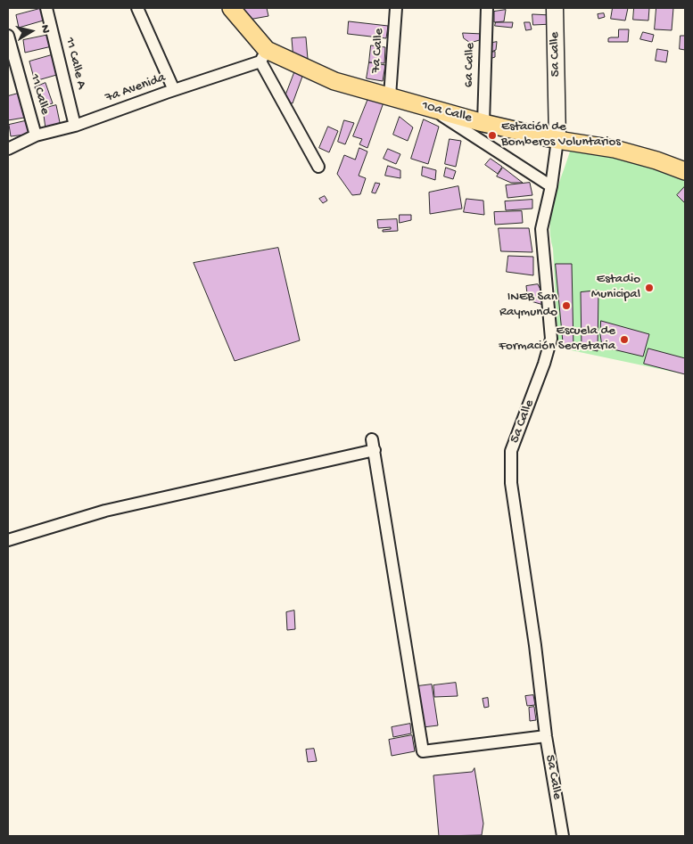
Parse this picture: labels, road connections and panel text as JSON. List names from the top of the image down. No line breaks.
{"streets":{"main road":["10a Calle"],"street":["7a Calle","5a Calle","11 Calle A","6a Calle","7a Avenida","11 Calle"]},"crossings":[["7a Calle","10a Calle"],["5a Calle","10a Calle"],["11 Calle A","7a Avenida"],["6a Calle","10a Calle"],["7a Avenida","11 Calle"],["7a Avenida","10a Calle"]],"places":["Estación de Bomberos Voluntarios","Estadio Municipal","INEB San Raymundo","Escuela de Formación Secretaria"],"north":"right"}
